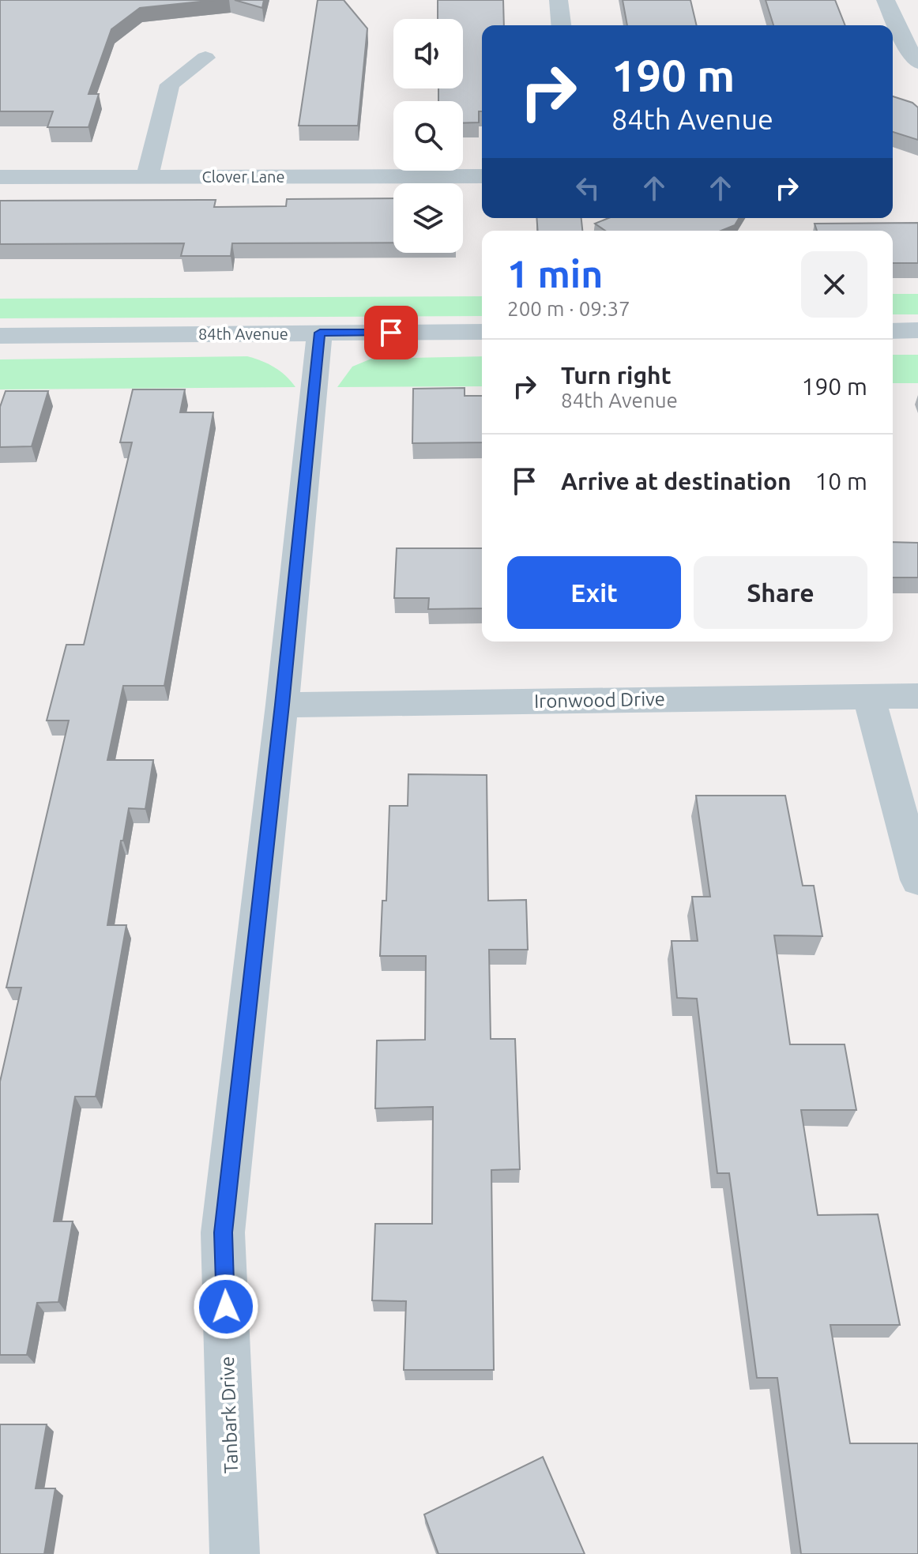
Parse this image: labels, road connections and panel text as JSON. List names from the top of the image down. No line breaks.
{"streets":{"street":["Clover Lane","84th Avenue","Ironwood Drive","Tanbark Drive"]},"crossings":[["84th Avenue","Tanbark Drive"],["Ironwood Drive","Tanbark Drive"]],"page":{"turn":["190 m","84th Avenue"],"heading":["1 min","200 m · 09:37"],"list":[{"name":"Turn right","note":"84th Avenue","value":"190 m"},{"name":"Arrive at destination","value":"10 m"}],"buttons":["Exit","Share"]}}
